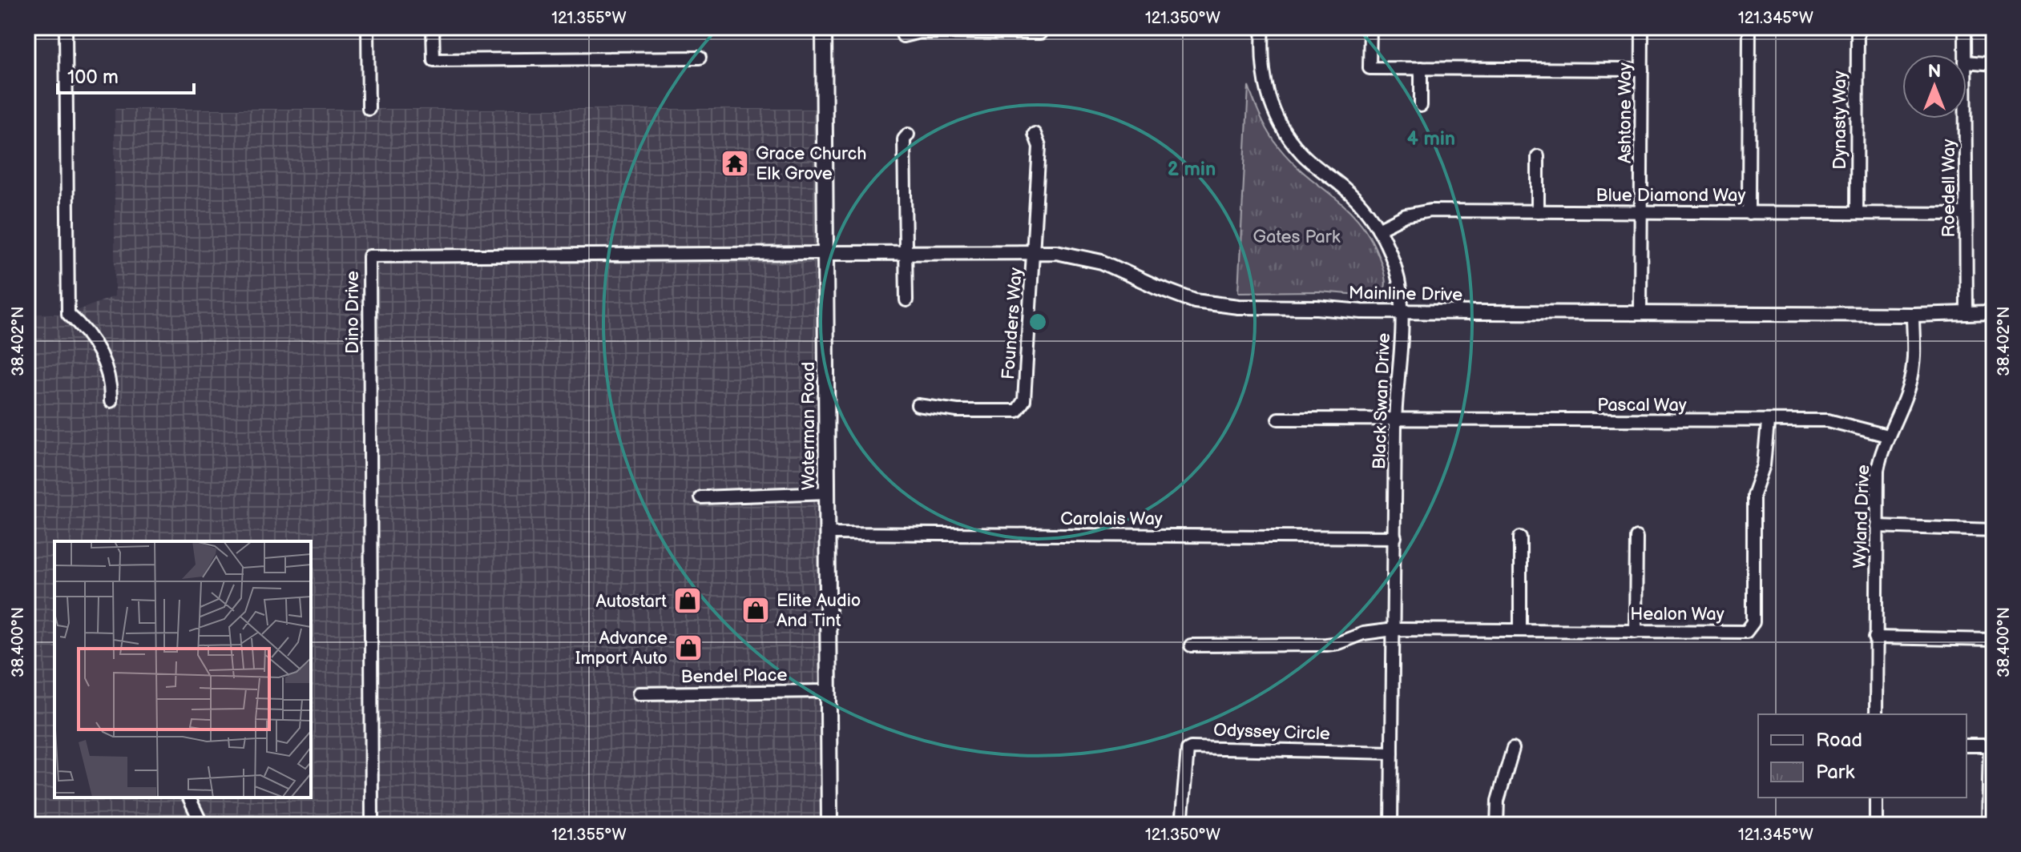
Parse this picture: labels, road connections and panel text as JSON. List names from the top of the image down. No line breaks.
{"streets":{"main road":["Waterman Road"],"street":["Ashtone Way","Dynasty Way","Roedell Way","Blue Diamond Way","Mainline Drive","Dino Drive","Founders Way","Black Swan Drive","Pascal Way","Wyland Drive","Carolais Way","Healon Way","Bendel Place","Odyssey Circle"]},"crossings":[["Ashtone Way","Blue Diamond Way"],["Ashtone Way","Mainline Drive"],["Dynasty Way","Blue Diamond Way"],["Roedell Way","Blue Diamond Way"],["Roedell Way","Mainline Drive"],["Blue Diamond Way","Black Swan Drive"],["Mainline Drive","Dino Drive"],["Mainline Drive","Founders Way"],["Mainline Drive","Black Swan Drive"],["Mainline Drive","Waterman Road"],["Mainline Drive","Wyland Drive"],["Dino Drive","Waterman Road"],["Black Swan Drive","Pascal Way"],["Black Swan Drive","Carolais Way"],["Black Swan Drive","Healon Way"],["Black Swan Drive","Odyssey Circle"],["Pascal Way","Wyland Drive"],["Pascal Way","Healon Way"],["Waterman Road","Carolais Way"],["Waterman Road","Bendel Place"]],"parks":["Gates Park"],"places":{"temple":["Grace Church Elk Grove"],"shop":["Autostart","Elite Audio And Tint","Advance Import Auto"]},"legend":["Road","Park"],"scale_bar":"100 m","north":"top","coordinates":["121.355°W","121.350°W","121.345°W","38.402°N","38.400°N"],"rings":["4 min","2 min"]}
